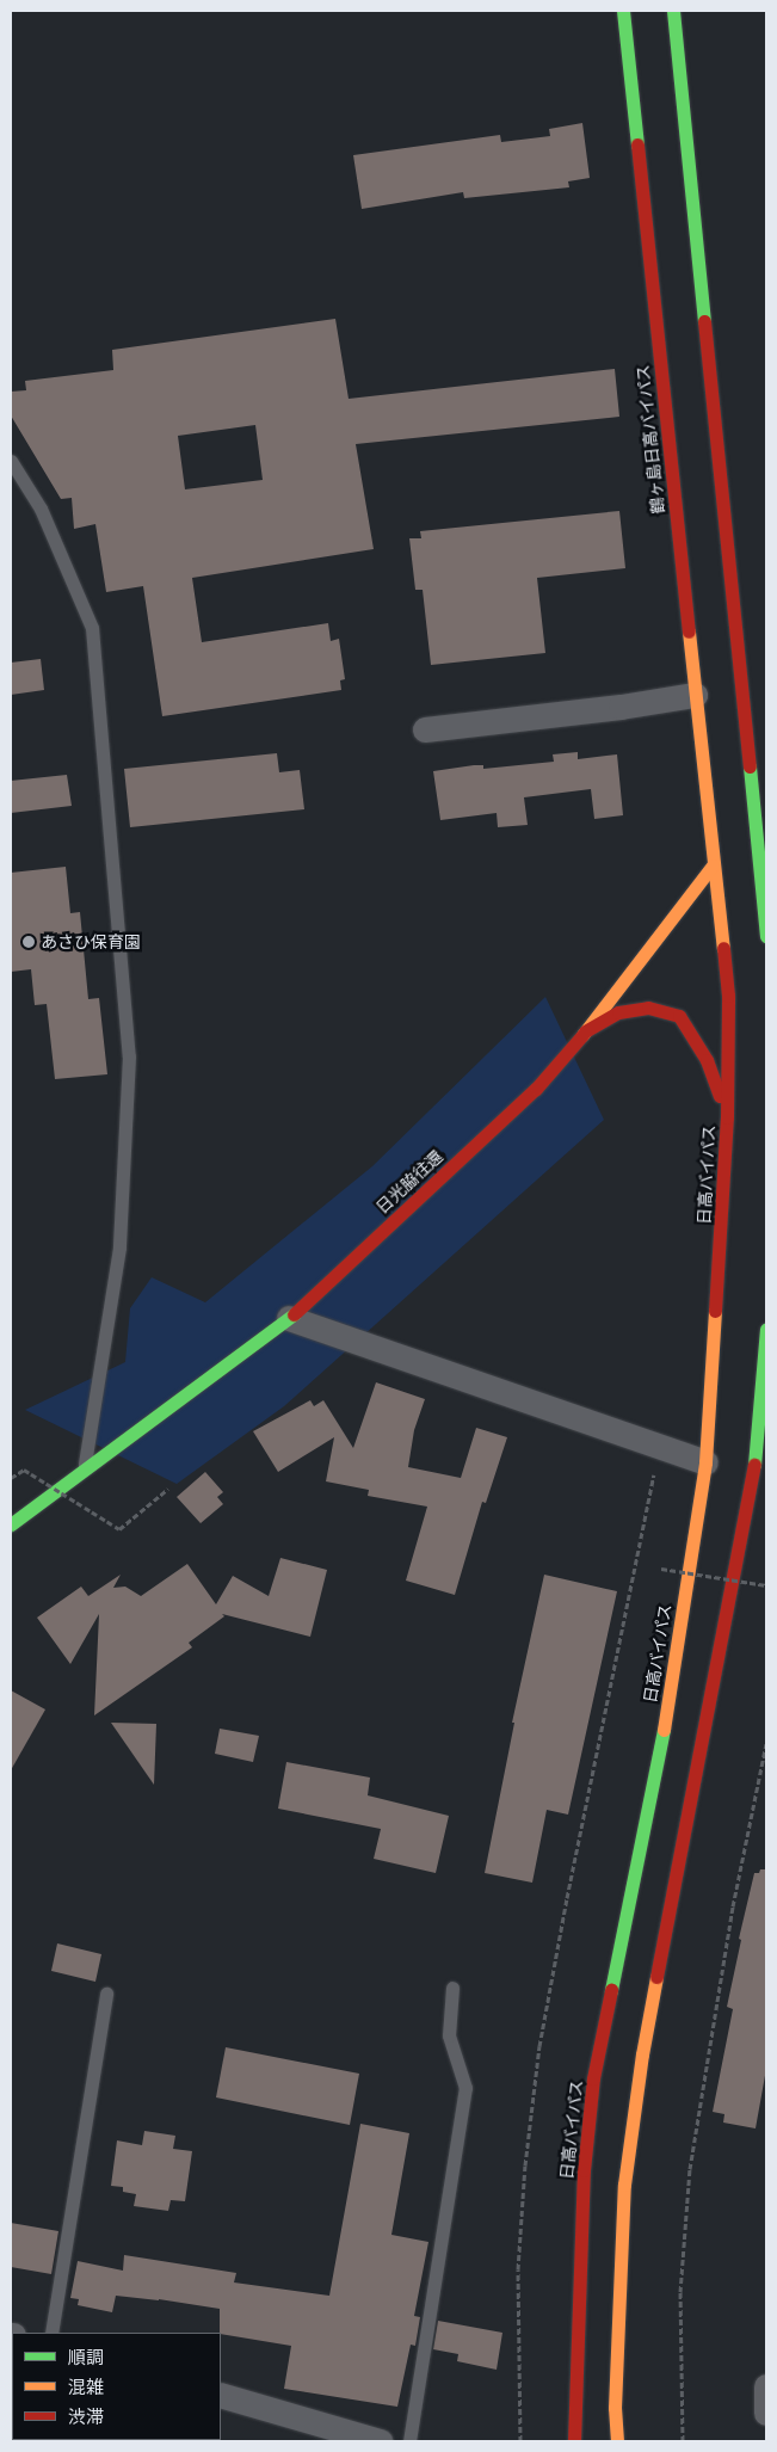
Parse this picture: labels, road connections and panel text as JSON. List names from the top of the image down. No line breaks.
{"streets":{"main road":["鶴ヶ島日高バイパス","日高バイパス","日光脇往還"]},"crossings":[["鶴ヶ島日高バイパス","日高バイパス"],["鶴ヶ島日高バイパス","日光脇往還"],["日高バイパス","日光脇往還"]],"places":["あさひ保育園"],"legend":["順調","混雑","渋滞"]}
